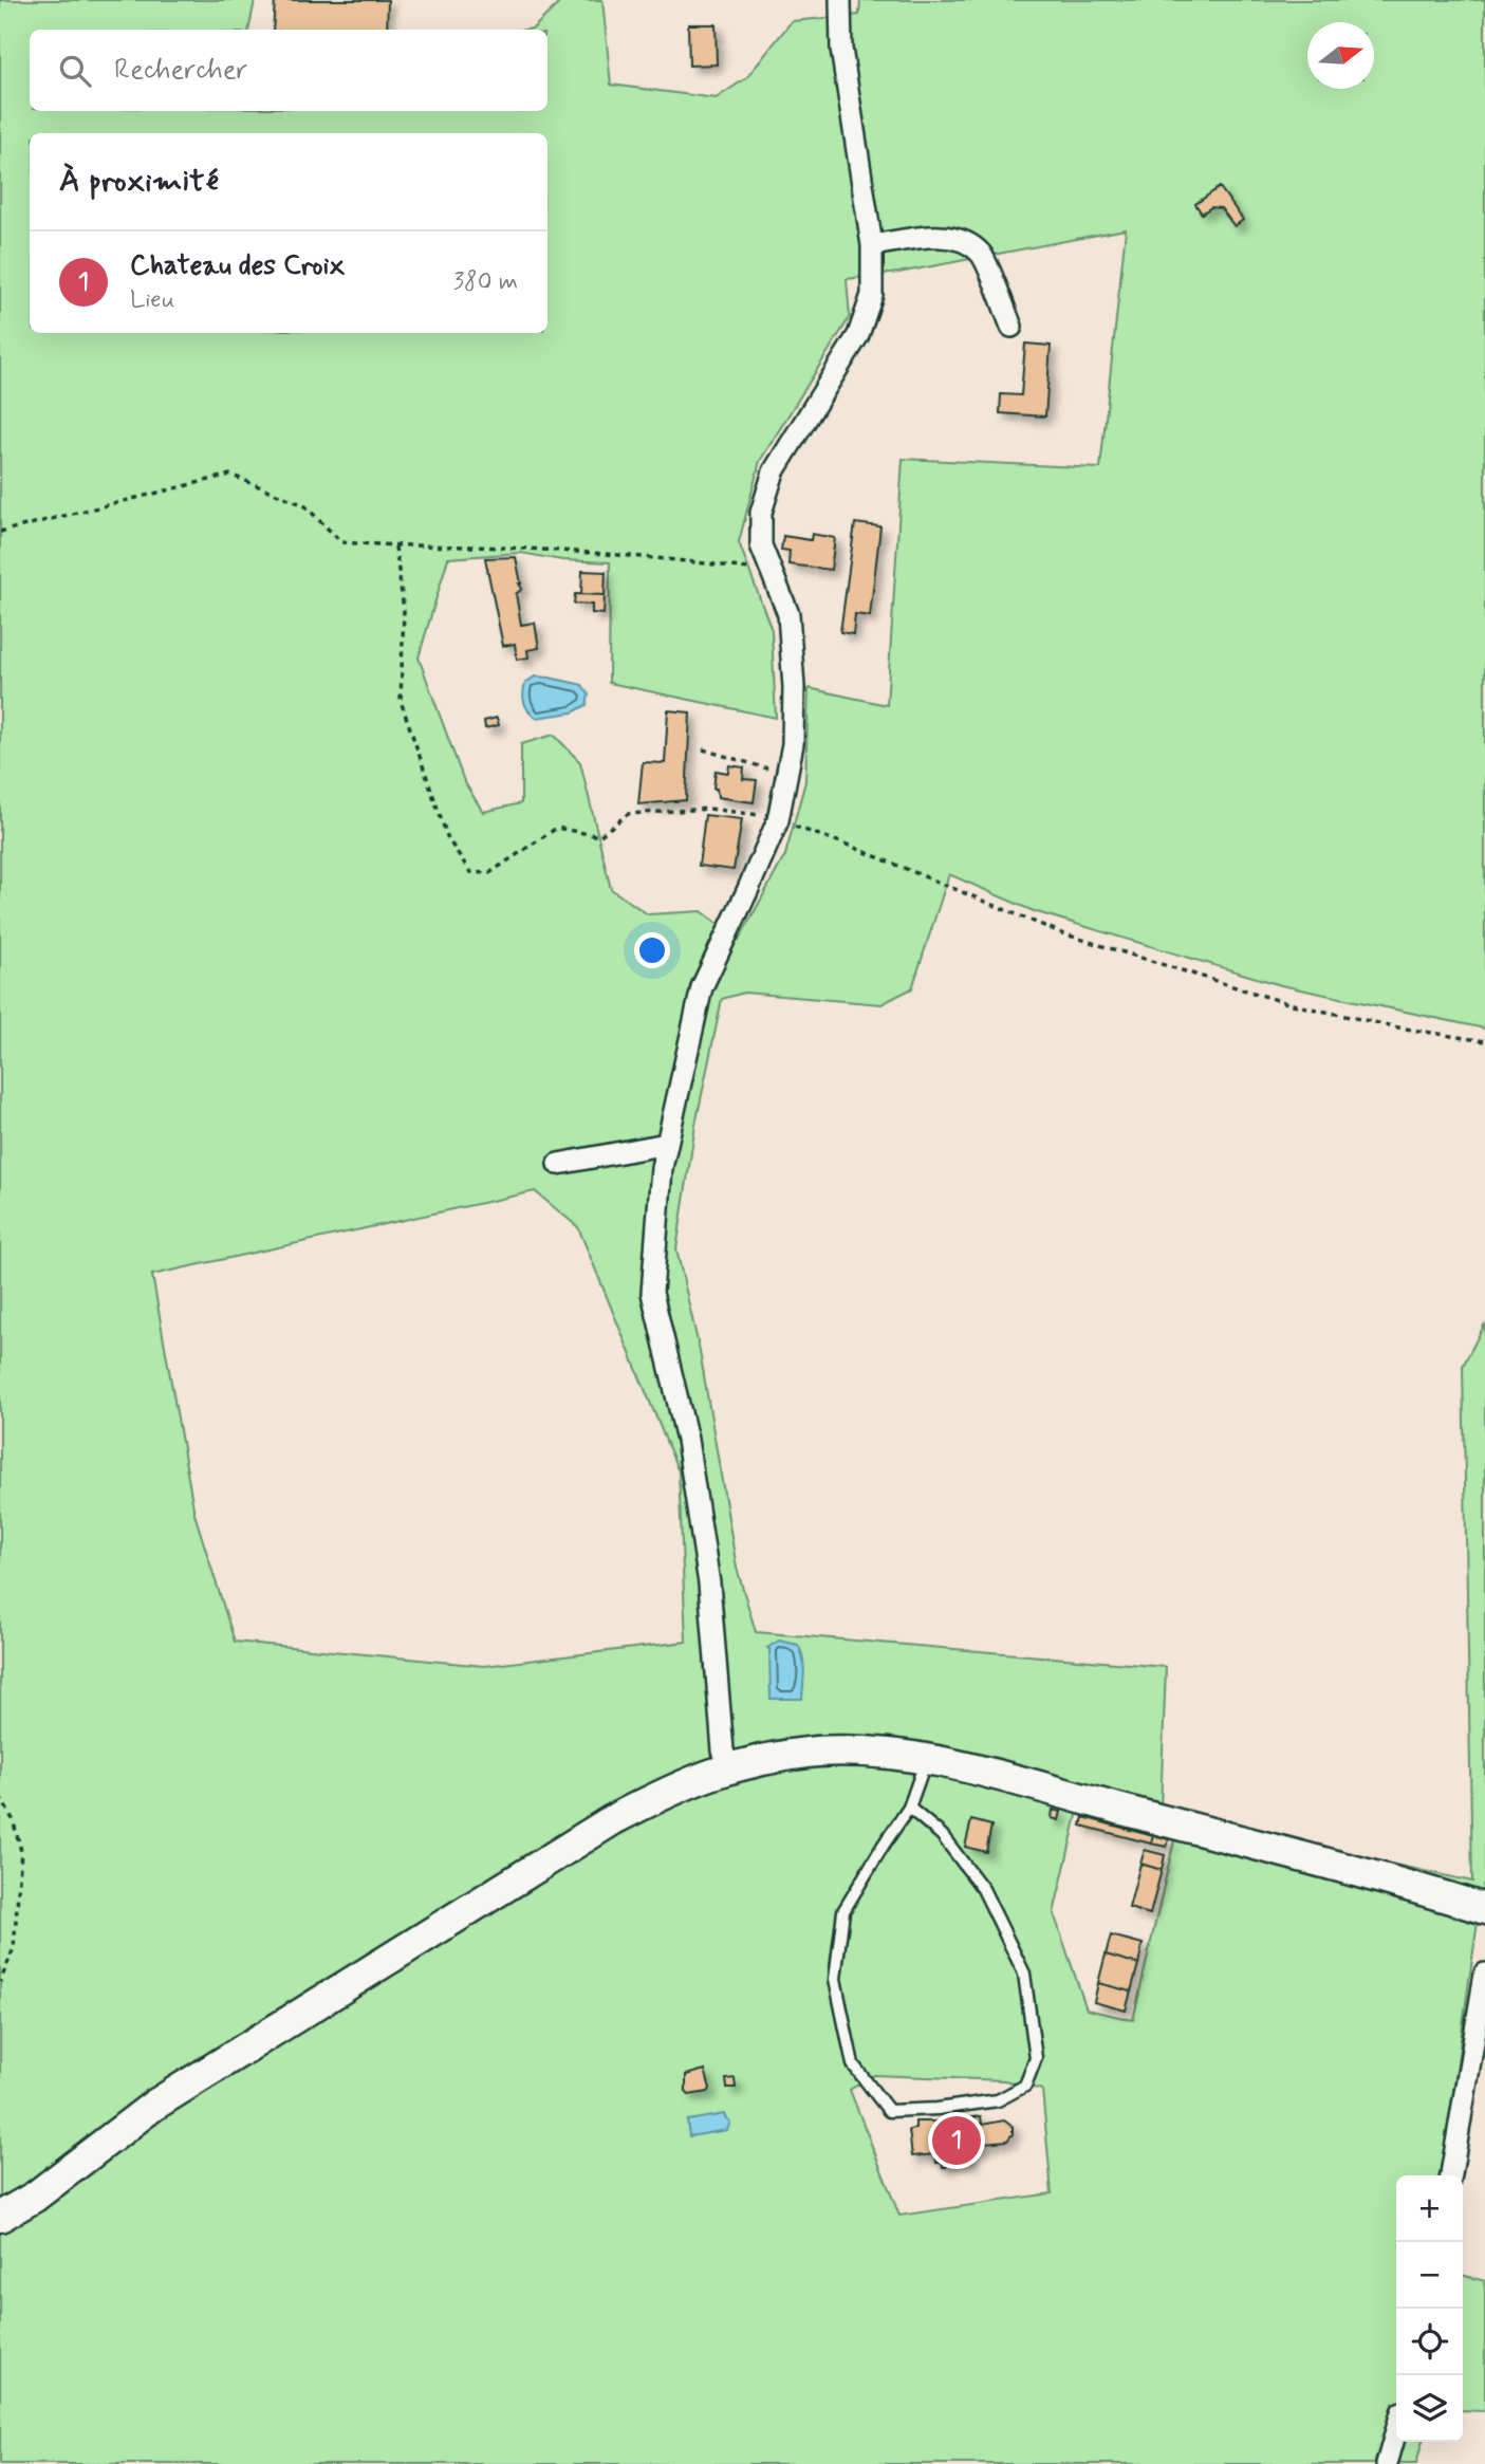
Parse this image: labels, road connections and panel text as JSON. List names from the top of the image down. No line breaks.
{"north":"right","page":{"search":"Rechercher","heading":"À proximité","list":[{"mark":"1","name":"Chateau des Croix","note":"Lieu","value":"380 m"}],"pins":"1","map_buttons":["+","−"]}}
